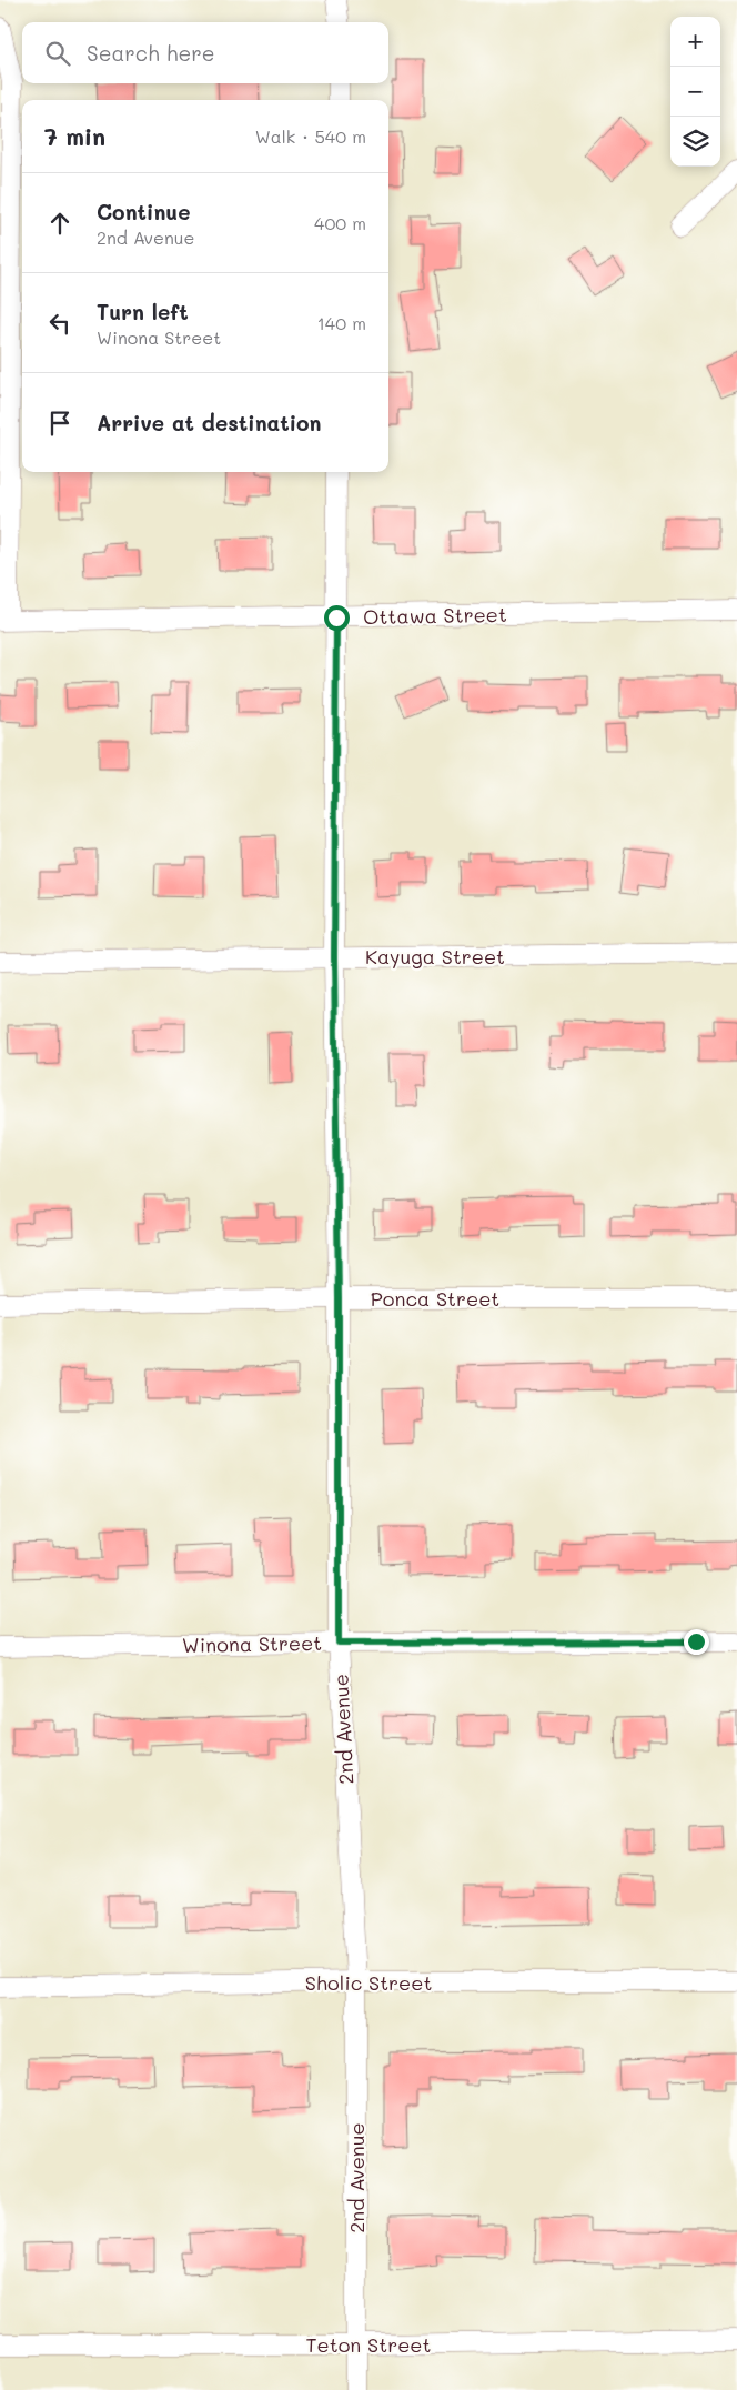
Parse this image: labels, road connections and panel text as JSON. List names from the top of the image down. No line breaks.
{"streets":{"street":["Ottawa Street","Kayuga Street","Ponca Street","Winona Street","2nd Avenue","Sholic Street","Teton Street"]},"crossings":[["Ottawa Street","2nd Avenue"],["Kayuga Street","2nd Avenue"],["Ponca Street","2nd Avenue"],["Winona Street","2nd Avenue"],["2nd Avenue","Sholic Street"],["2nd Avenue","Teton Street"]],"page":{"map_buttons":["+","−"],"search":"Search here","heading":["7 min","Walk · 540 m"],"list":[["Continue","2nd Avenue","400 m"],["Turn left","Winona Street","140 m"],"Arrive at destination"]}}
